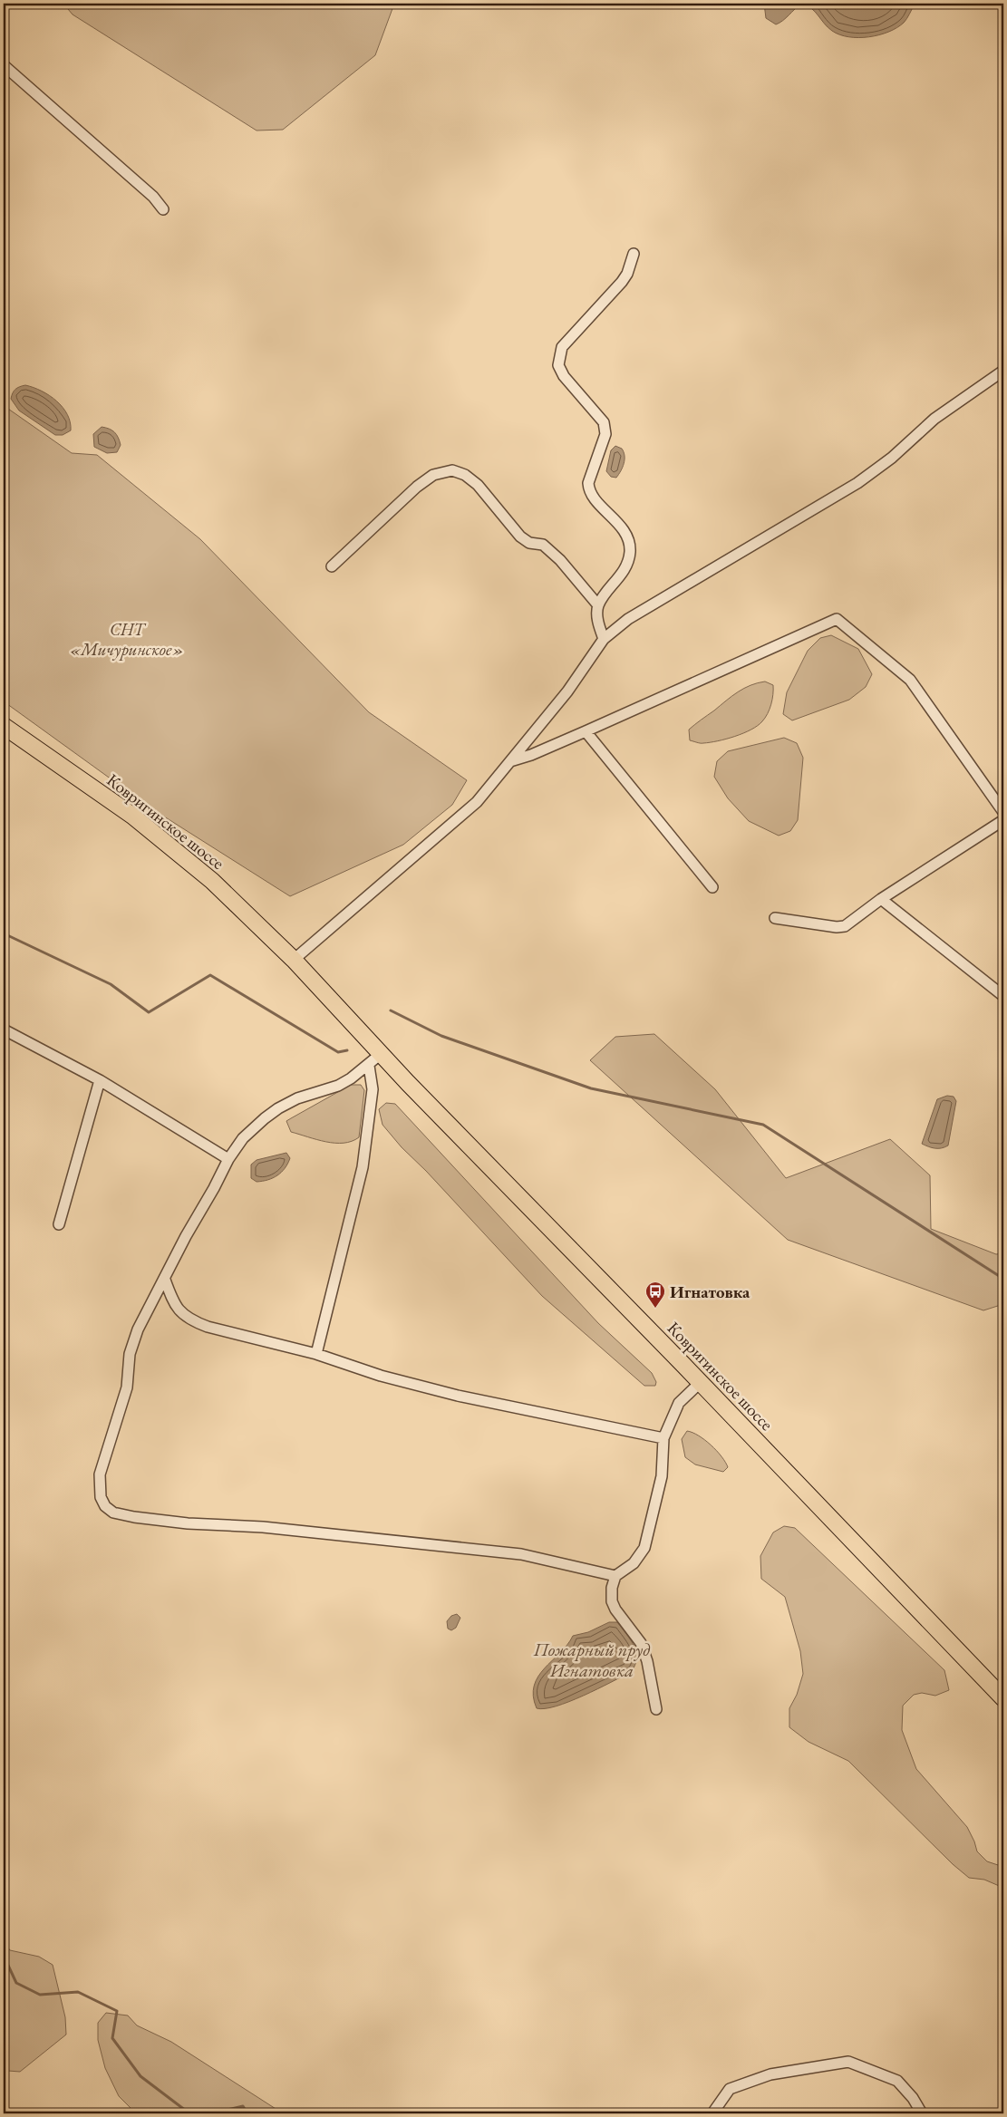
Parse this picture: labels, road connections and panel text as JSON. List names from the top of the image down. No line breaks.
{"streets":{"main road":["Ковригинское шоссе"]},"water":["Пожарный пруд Игнатовка"],"parks":["СНТ «Мичуринское»"],"places":{"bus stop":["Игнатовка"]}}
